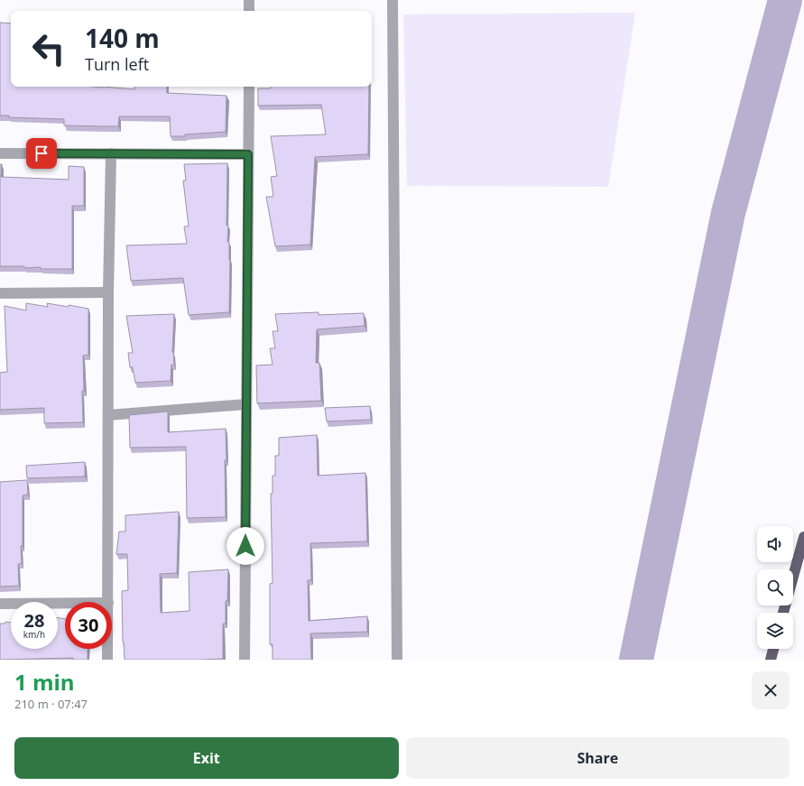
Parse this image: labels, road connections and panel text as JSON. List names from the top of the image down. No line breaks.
{"page":{"turn":["140 m","Turn left"],"speed":"28 km/h","limit":"30","heading":["1 min","210 m · 07:47"],"buttons":["Exit","Share"]}}
